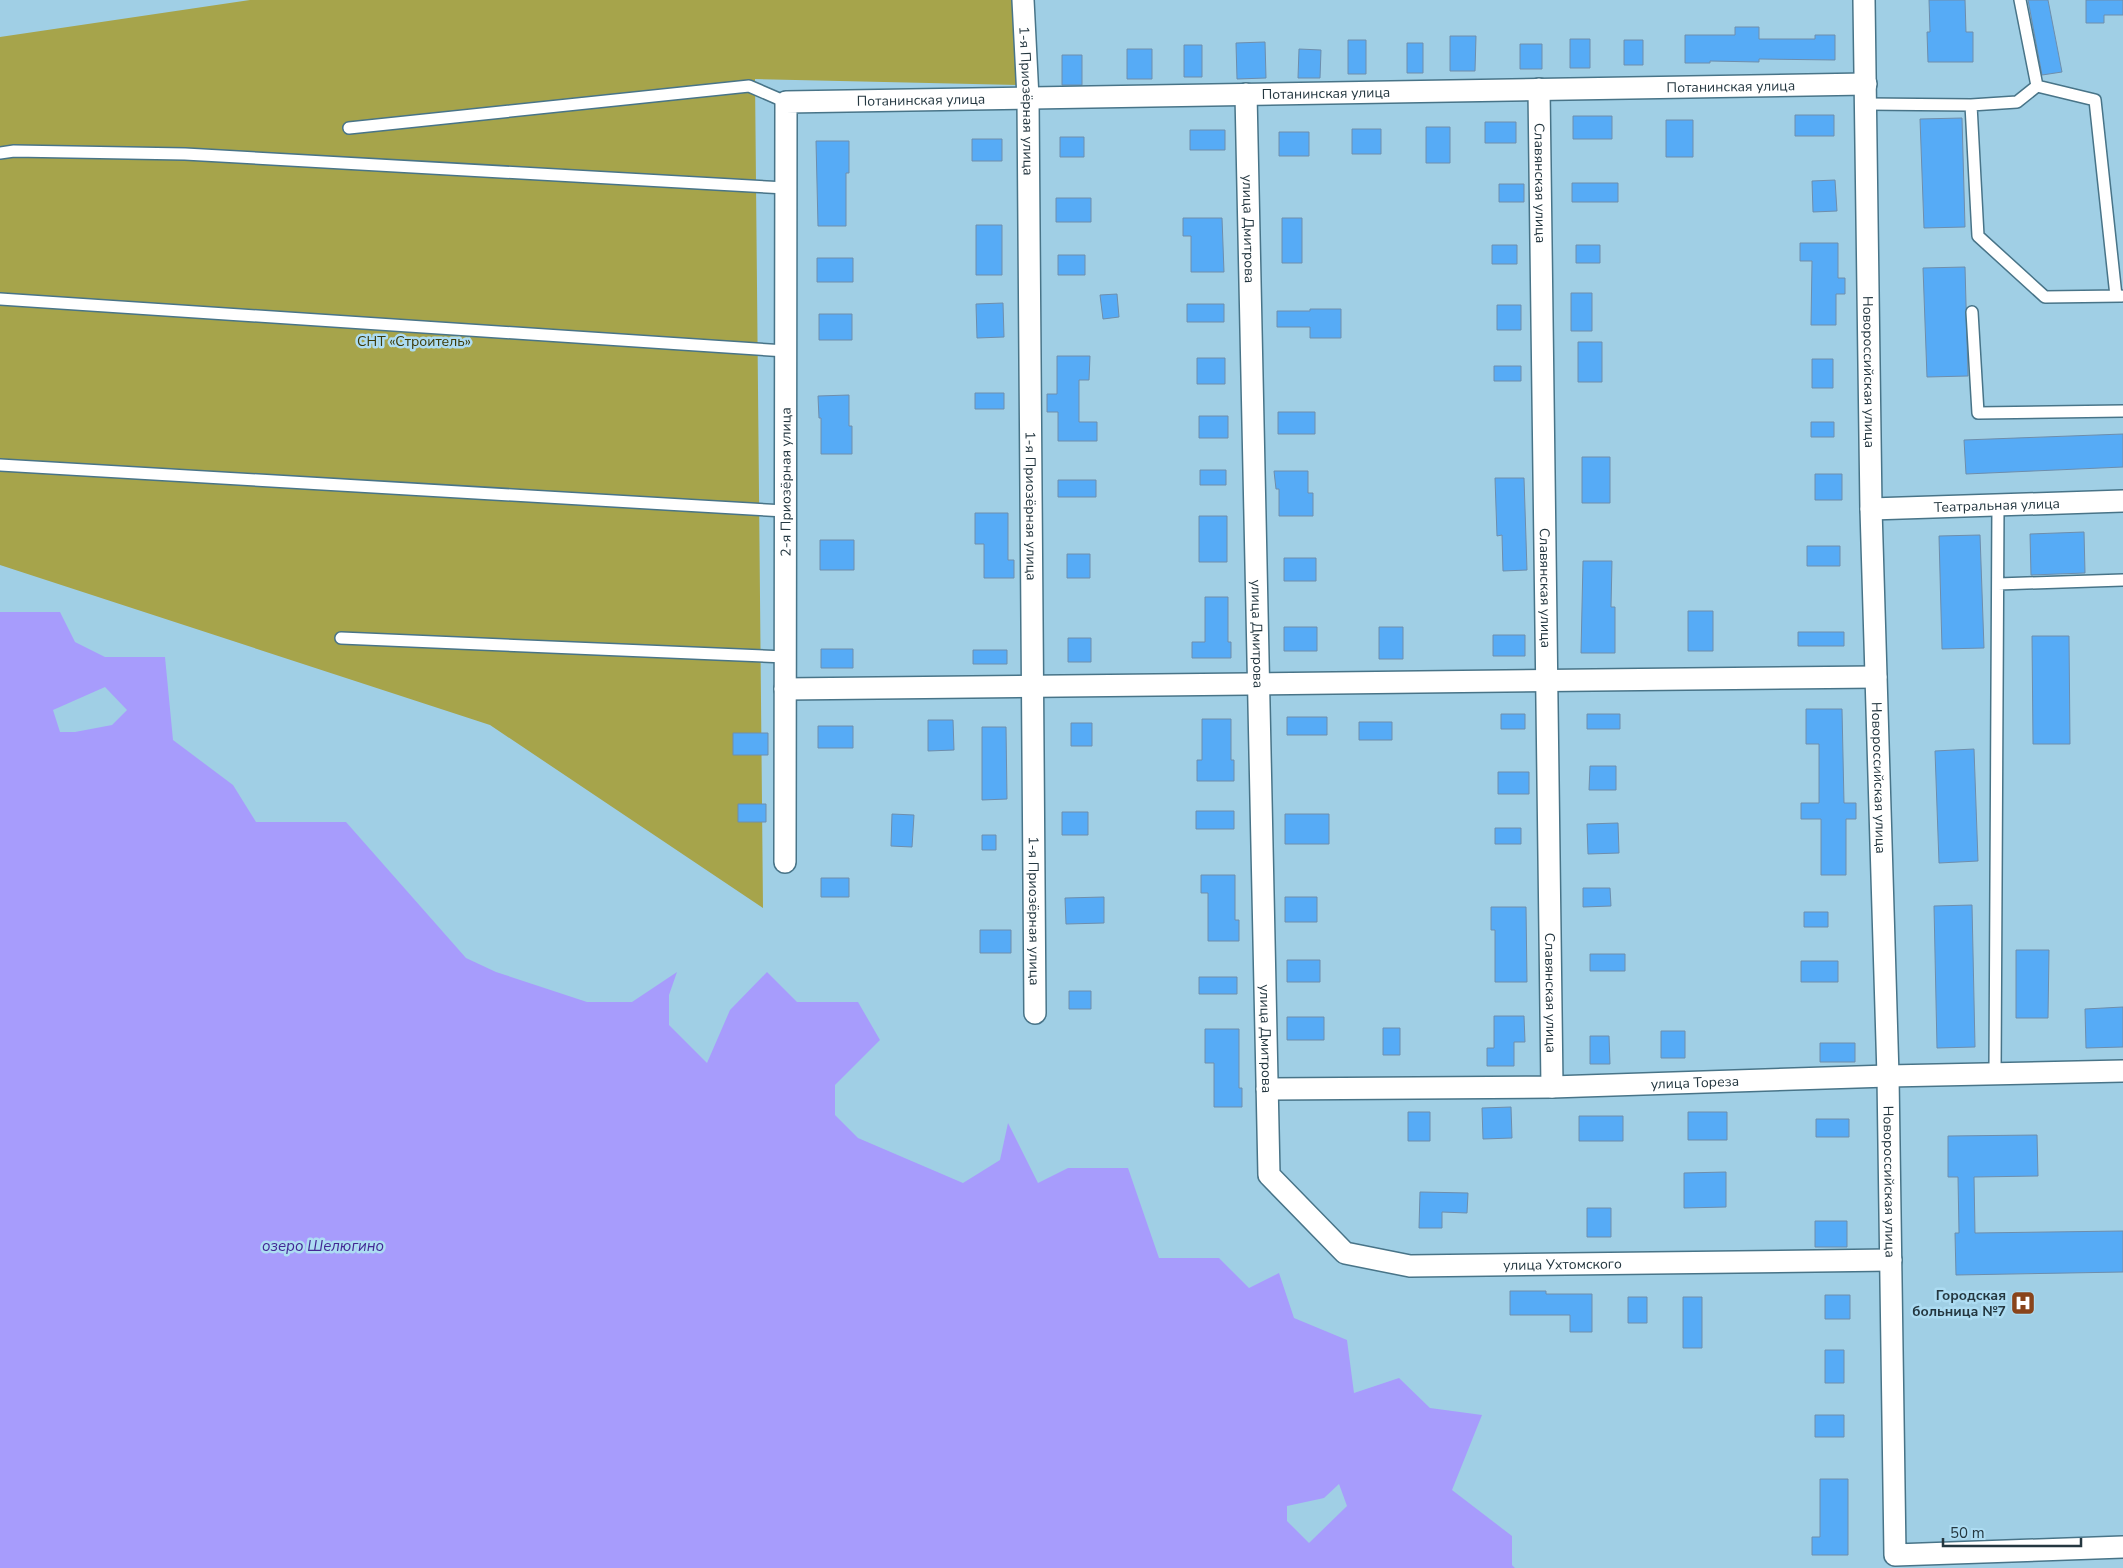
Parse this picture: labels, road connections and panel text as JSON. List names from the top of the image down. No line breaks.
{"streets":{"street":["Потанинская улица","1-я Приозёрная улица","Славянская улица","улица Дмитрова","Новороссийская улица","2-я Приозёрная улица","Театральная улица","улица Тореза","улица Ухтомского"]},"crossings":[["Потанинская улица","1-я Приозёрная улица"],["Потанинская улица","Славянская улица"],["Потанинская улица","улица Дмитрова"],["Потанинская улица","Новороссийская улица"],["Потанинская улица","2-я Приозёрная улица"],["Славянская улица","улица Тореза"],["улица Дмитрова","улица Тореза"],["улица Дмитрова","улица Ухтомского"],["Новороссийская улица","Театральная улица"],["Новороссийская улица","улица Тореза"],["Новороссийская улица","улица Ухтомского"]],"water":["озеро Шелюгино"],"parks":["СНТ «Строитель»"],"places":{"hospital":["Городская больница №7"]},"scale_bar":"50 m"}
